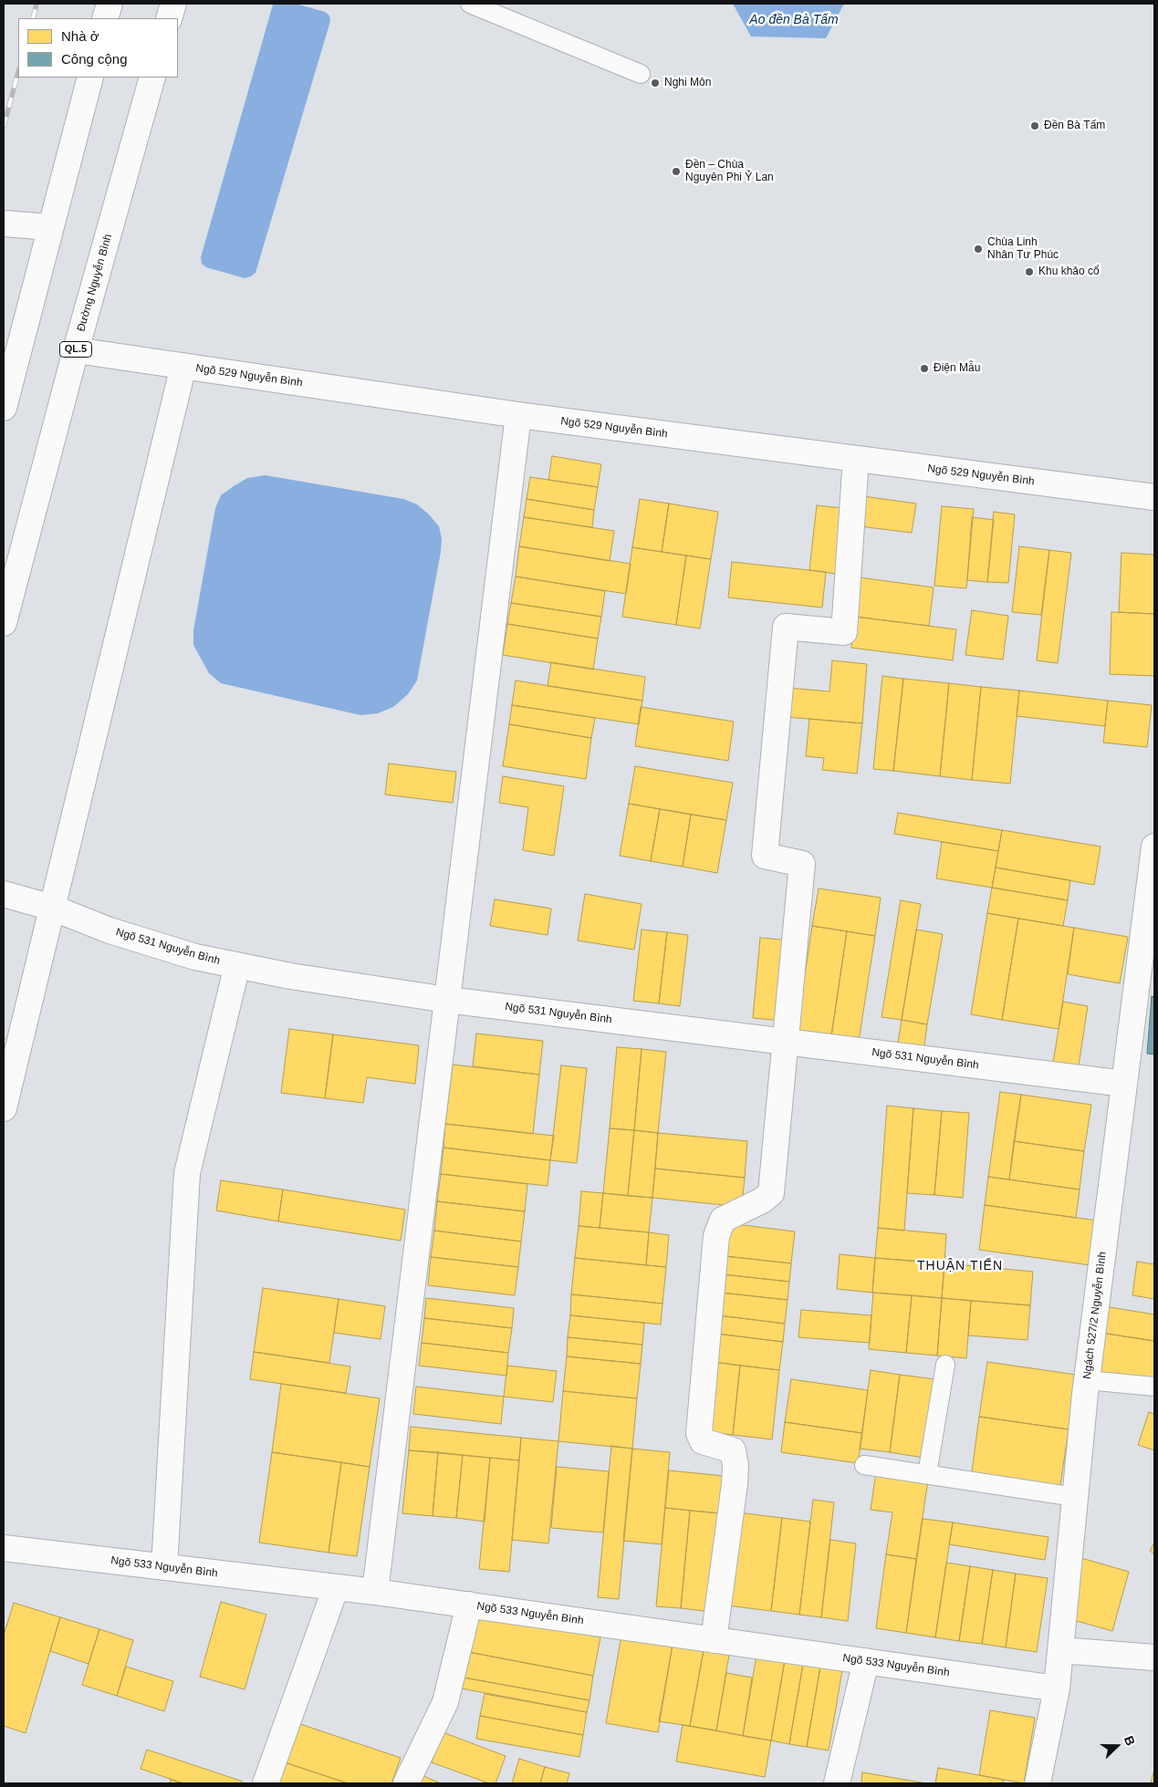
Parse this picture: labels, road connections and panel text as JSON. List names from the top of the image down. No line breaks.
{"streets":{"main road":["Đường Nguyễn Bình","QL.5","Ngõ 529 Nguyễn Bình","Ngõ 531 Nguyễn Bình","Ngách 527/2 Nguyễn Bình","Ngõ 533 Nguyễn Bình"]},"crossings":[["Đường Nguyễn Bình","Ngõ 529 Nguyễn Bình"],["Ngõ 531 Nguyễn Bình","Ngách 527/2 Nguyễn Bình"],["Ngách 527/2 Nguyễn Bình","Ngõ 533 Nguyễn Bình"]],"districts":["THUẬN TIẾN"],"water":["Ao đền Bà Tấm"],"places":["Nghi Môn","Đền Bà Tấm","Đền – Chùa Nguyên Phi Ỷ Lan","Chùa Linh Nhân Tư Phúc","Khu khảo cổ","Điện Mẫu"],"legend":["Nhà ở","Công cộng"],"north":"right"}
